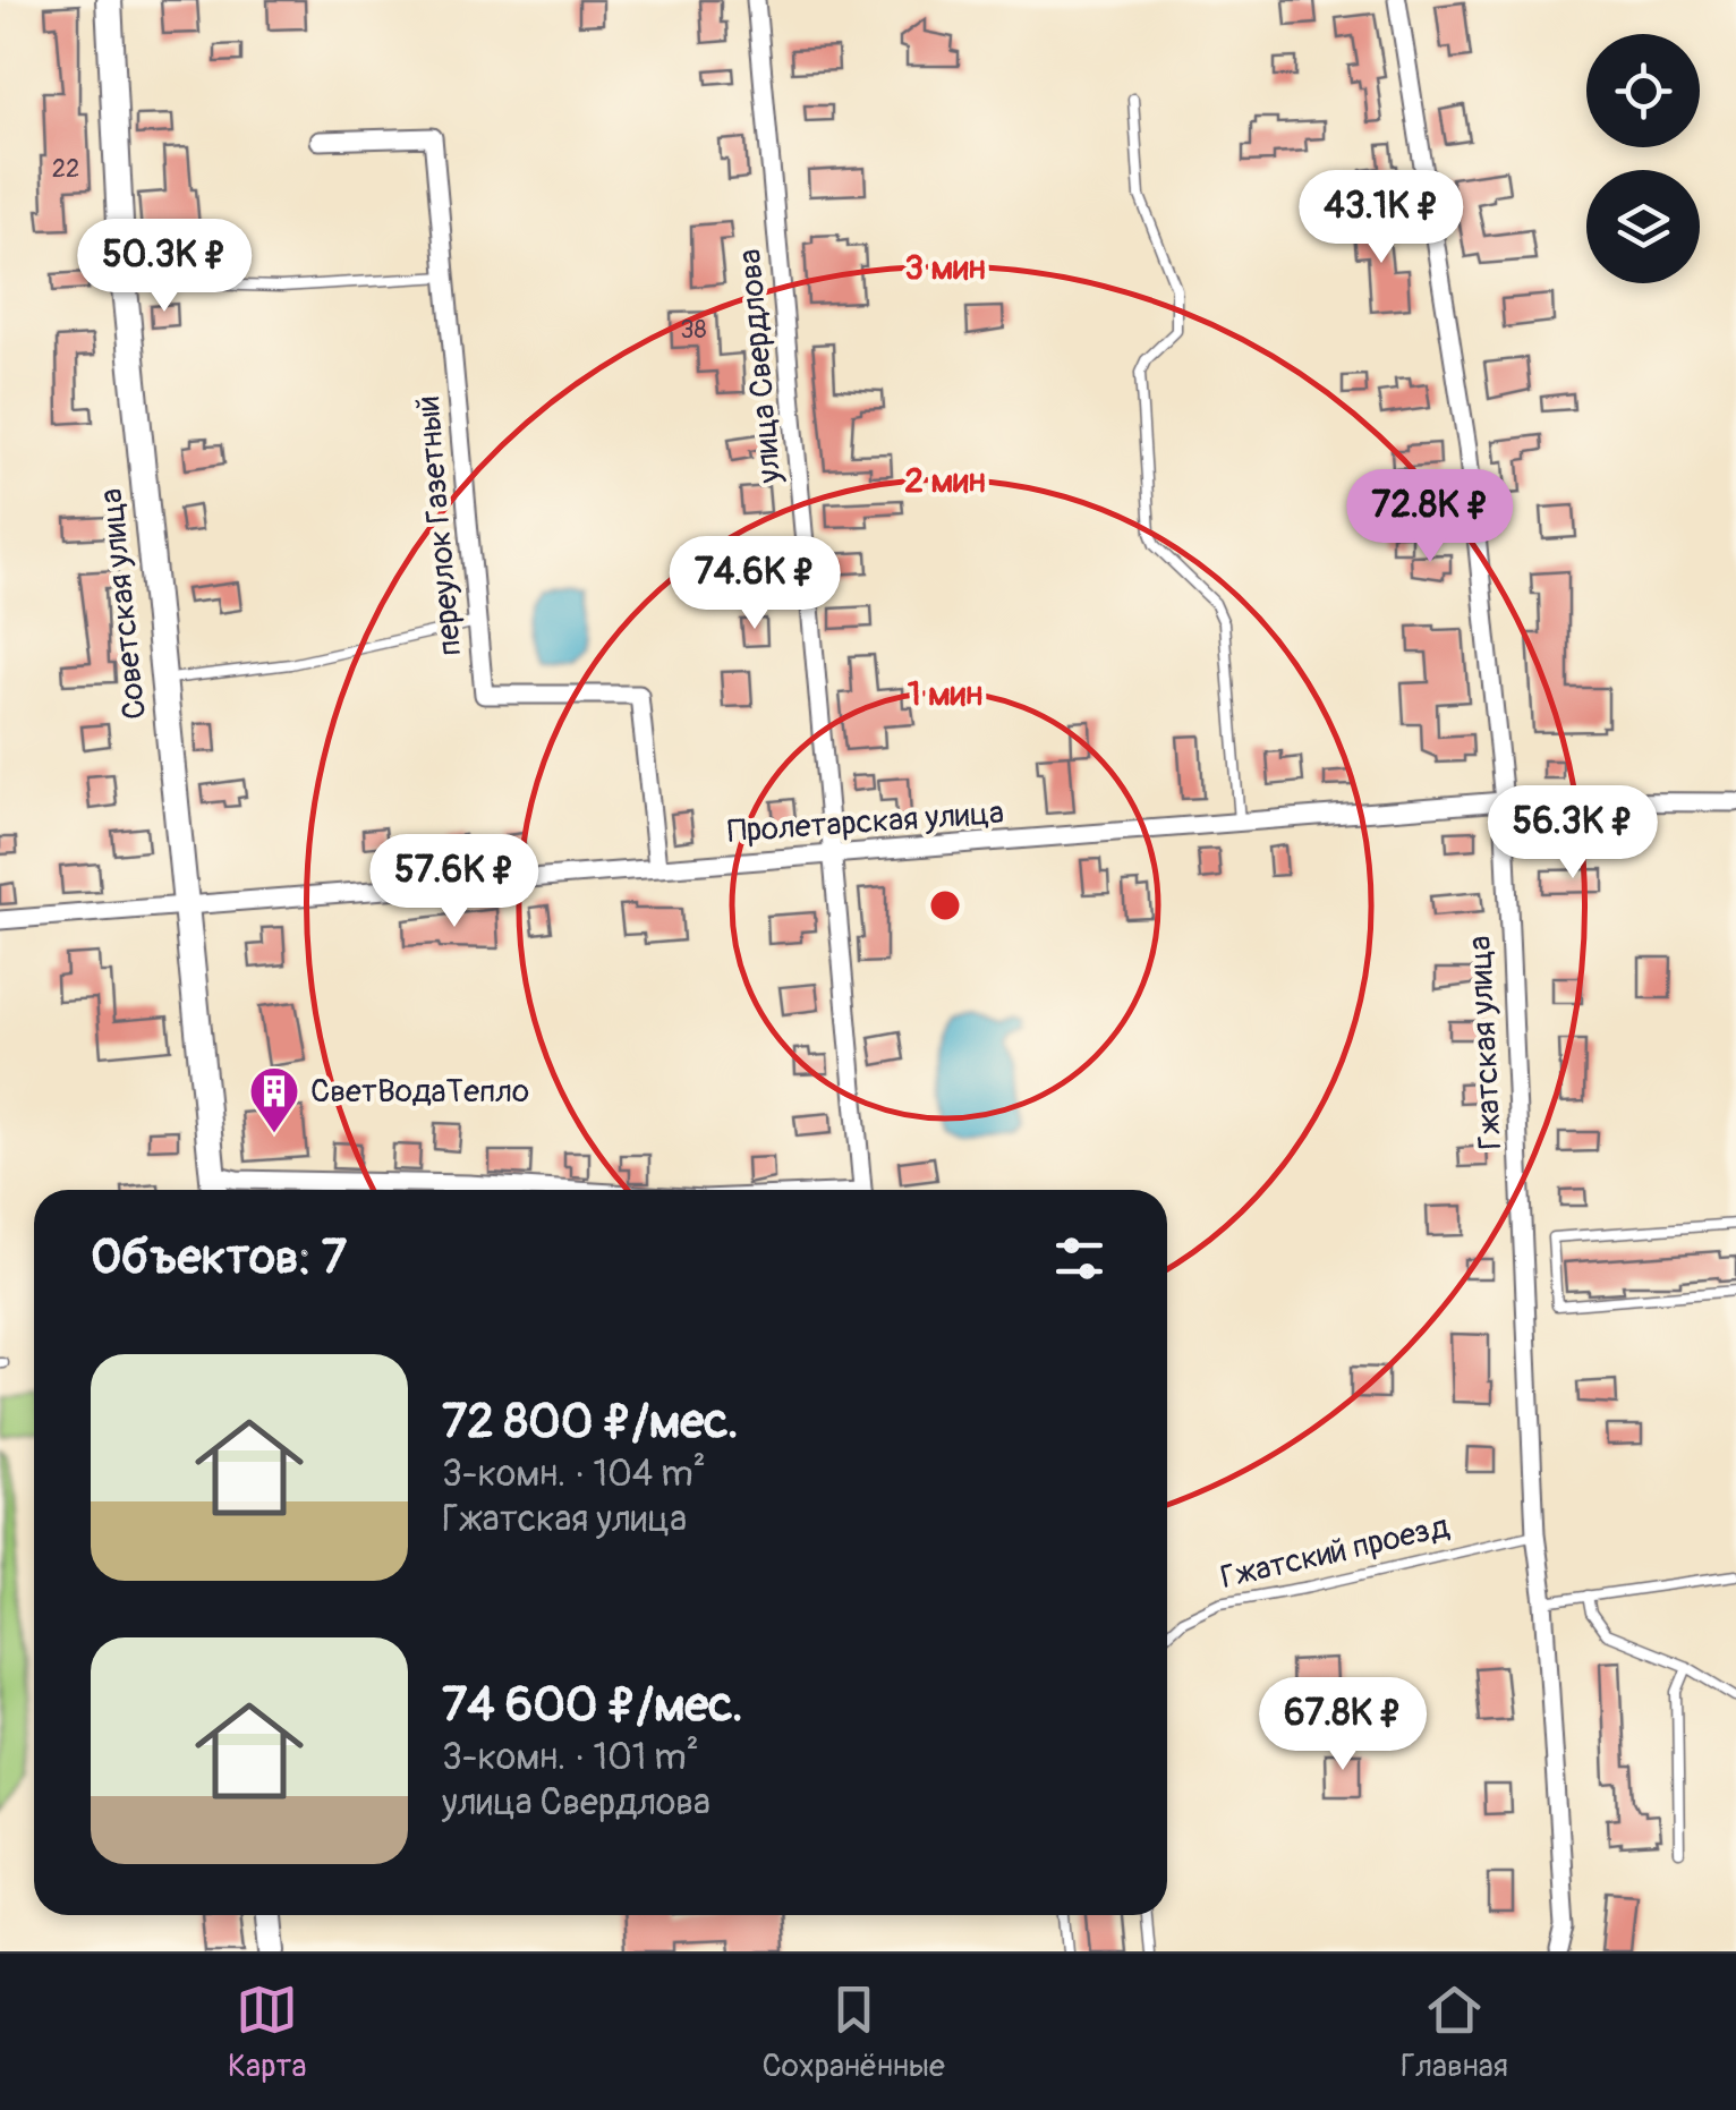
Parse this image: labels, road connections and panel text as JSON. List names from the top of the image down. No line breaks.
{"streets":{"main road":["Советская улица"],"street":["улица Свердлова","переулок Газетный","Пролетарская улица","Гжатская улица"],"lane":["Гжатский проезд"]},"crossings":[["улица Свердлова","Пролетарская улица"],["переулок Газетный","Пролетарская улица"],["Советская улица","Пролетарская улица"],["Пролетарская улица","Гжатская улица"],["Гжатская улица","Гжатский проезд"]],"places":{"building":["СветВодаТепло"]},"house_numbers":["22","38"],"page":{"price":["43.1K ₽","50.3K ₽","72.8K ₽","74.6K ₽","56.3K ₽","57.6K ₽","67.8K ₽"],"heading":"Объектов: 7","list":[{"name":"72 800 ₽/мес.","note":"3-комн. · 104 m² · Гжатская улица"},{"name":"74 600 ₽/мес.","note":"3-комн. · 101 m² · улица Свердлова"}],"tabs":["Карта","Сохранённые","Главная"]},"rings":["3 мин","2 мин","1 мин"]}
